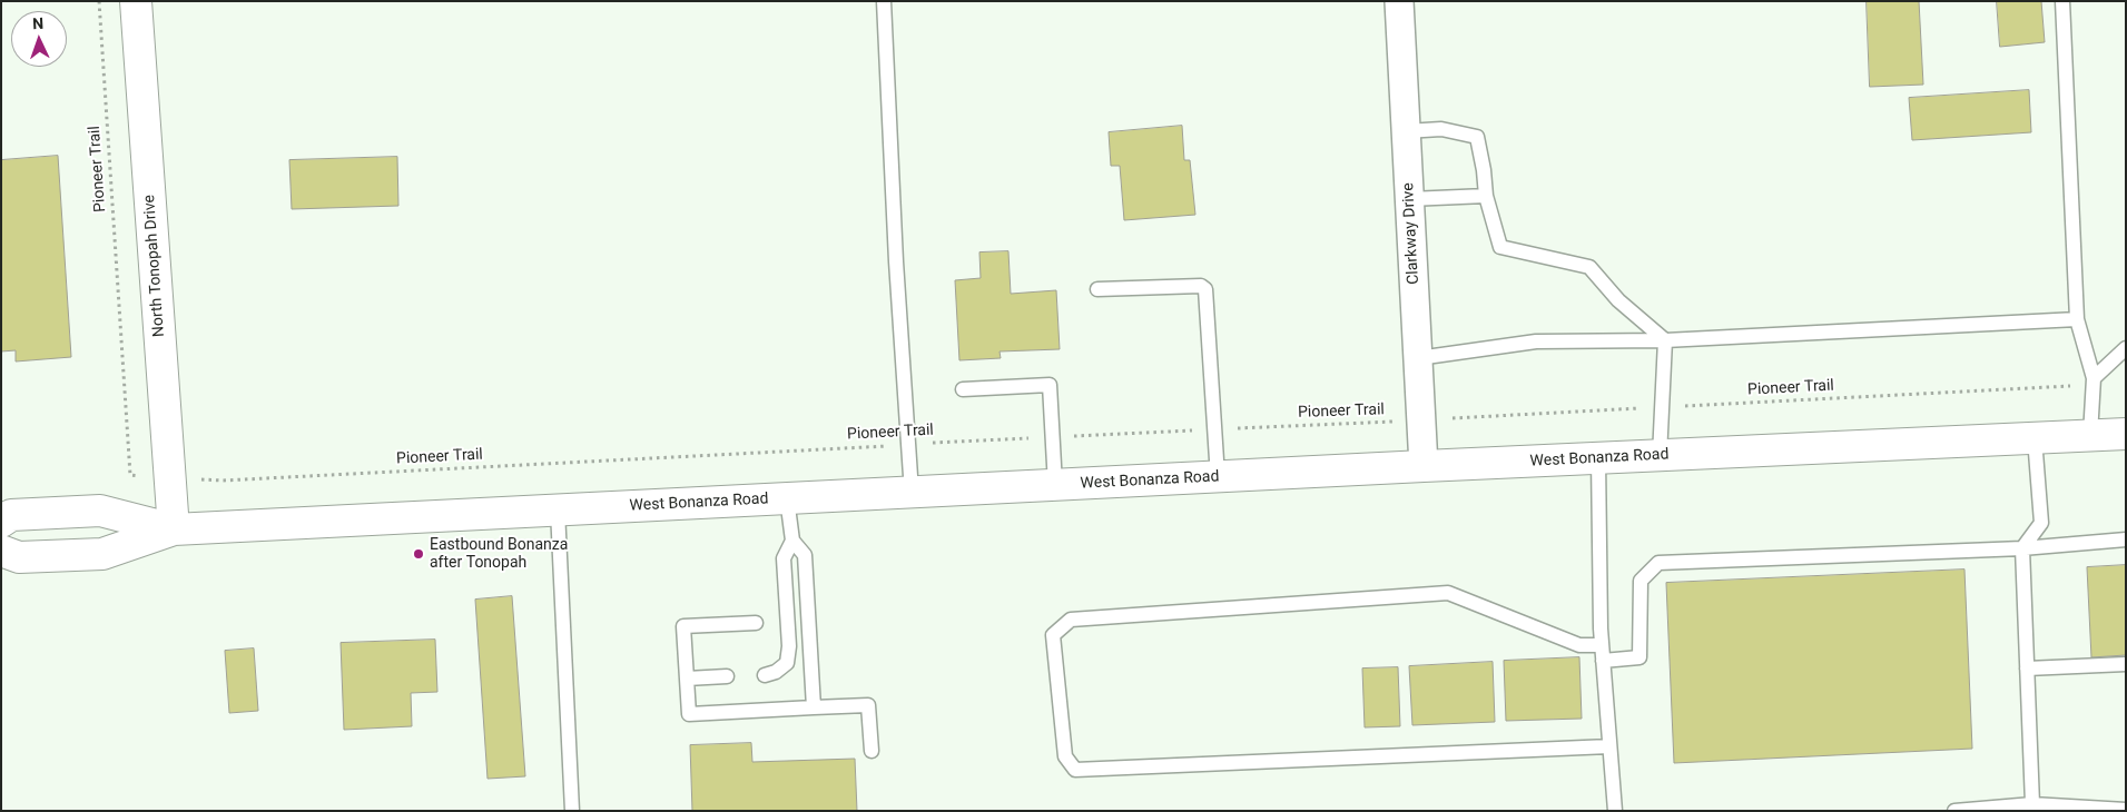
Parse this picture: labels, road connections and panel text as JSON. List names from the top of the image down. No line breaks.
{"streets":{"main road":["North Tonopah Drive","West Bonanza Road"],"street":["Clarkway Drive"],"path":["Pioneer Trail"]},"crossings":[["Pioneer Trail","Clarkway Drive"],["Pioneer Trail","North Tonopah Drive"],["Clarkway Drive","West Bonanza Road"],["North Tonopah Drive","West Bonanza Road"]],"places":["Eastbound Bonanza after Tonopah"],"north":"top"}
